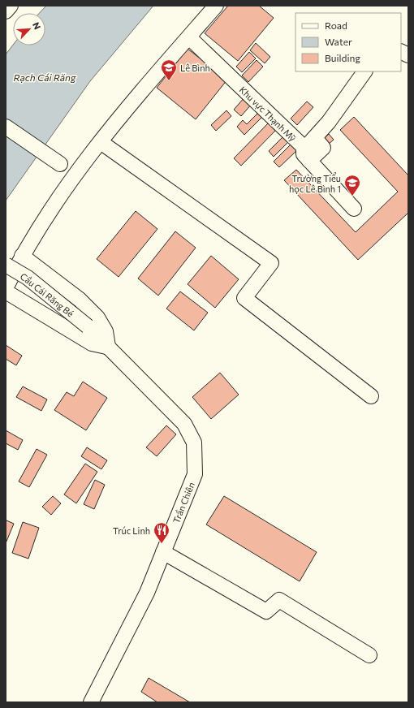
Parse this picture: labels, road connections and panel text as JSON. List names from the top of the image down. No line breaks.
{"streets":{"street":["Khu vực Thạnh Mỹ","Cầu Cái Răng Bé","Trần Chiên"]},"crossings":[["Cầu Cái Răng Bé","Trần Chiên"]],"water":["Rạch Cái Răng"],"places":{"school or university":["Lê Bình","Trường Tiểu học Lê Bình 1"],"restaurant":["Trúc Linh"]},"legend":["Road","Water","Building"],"north":"top right"}
